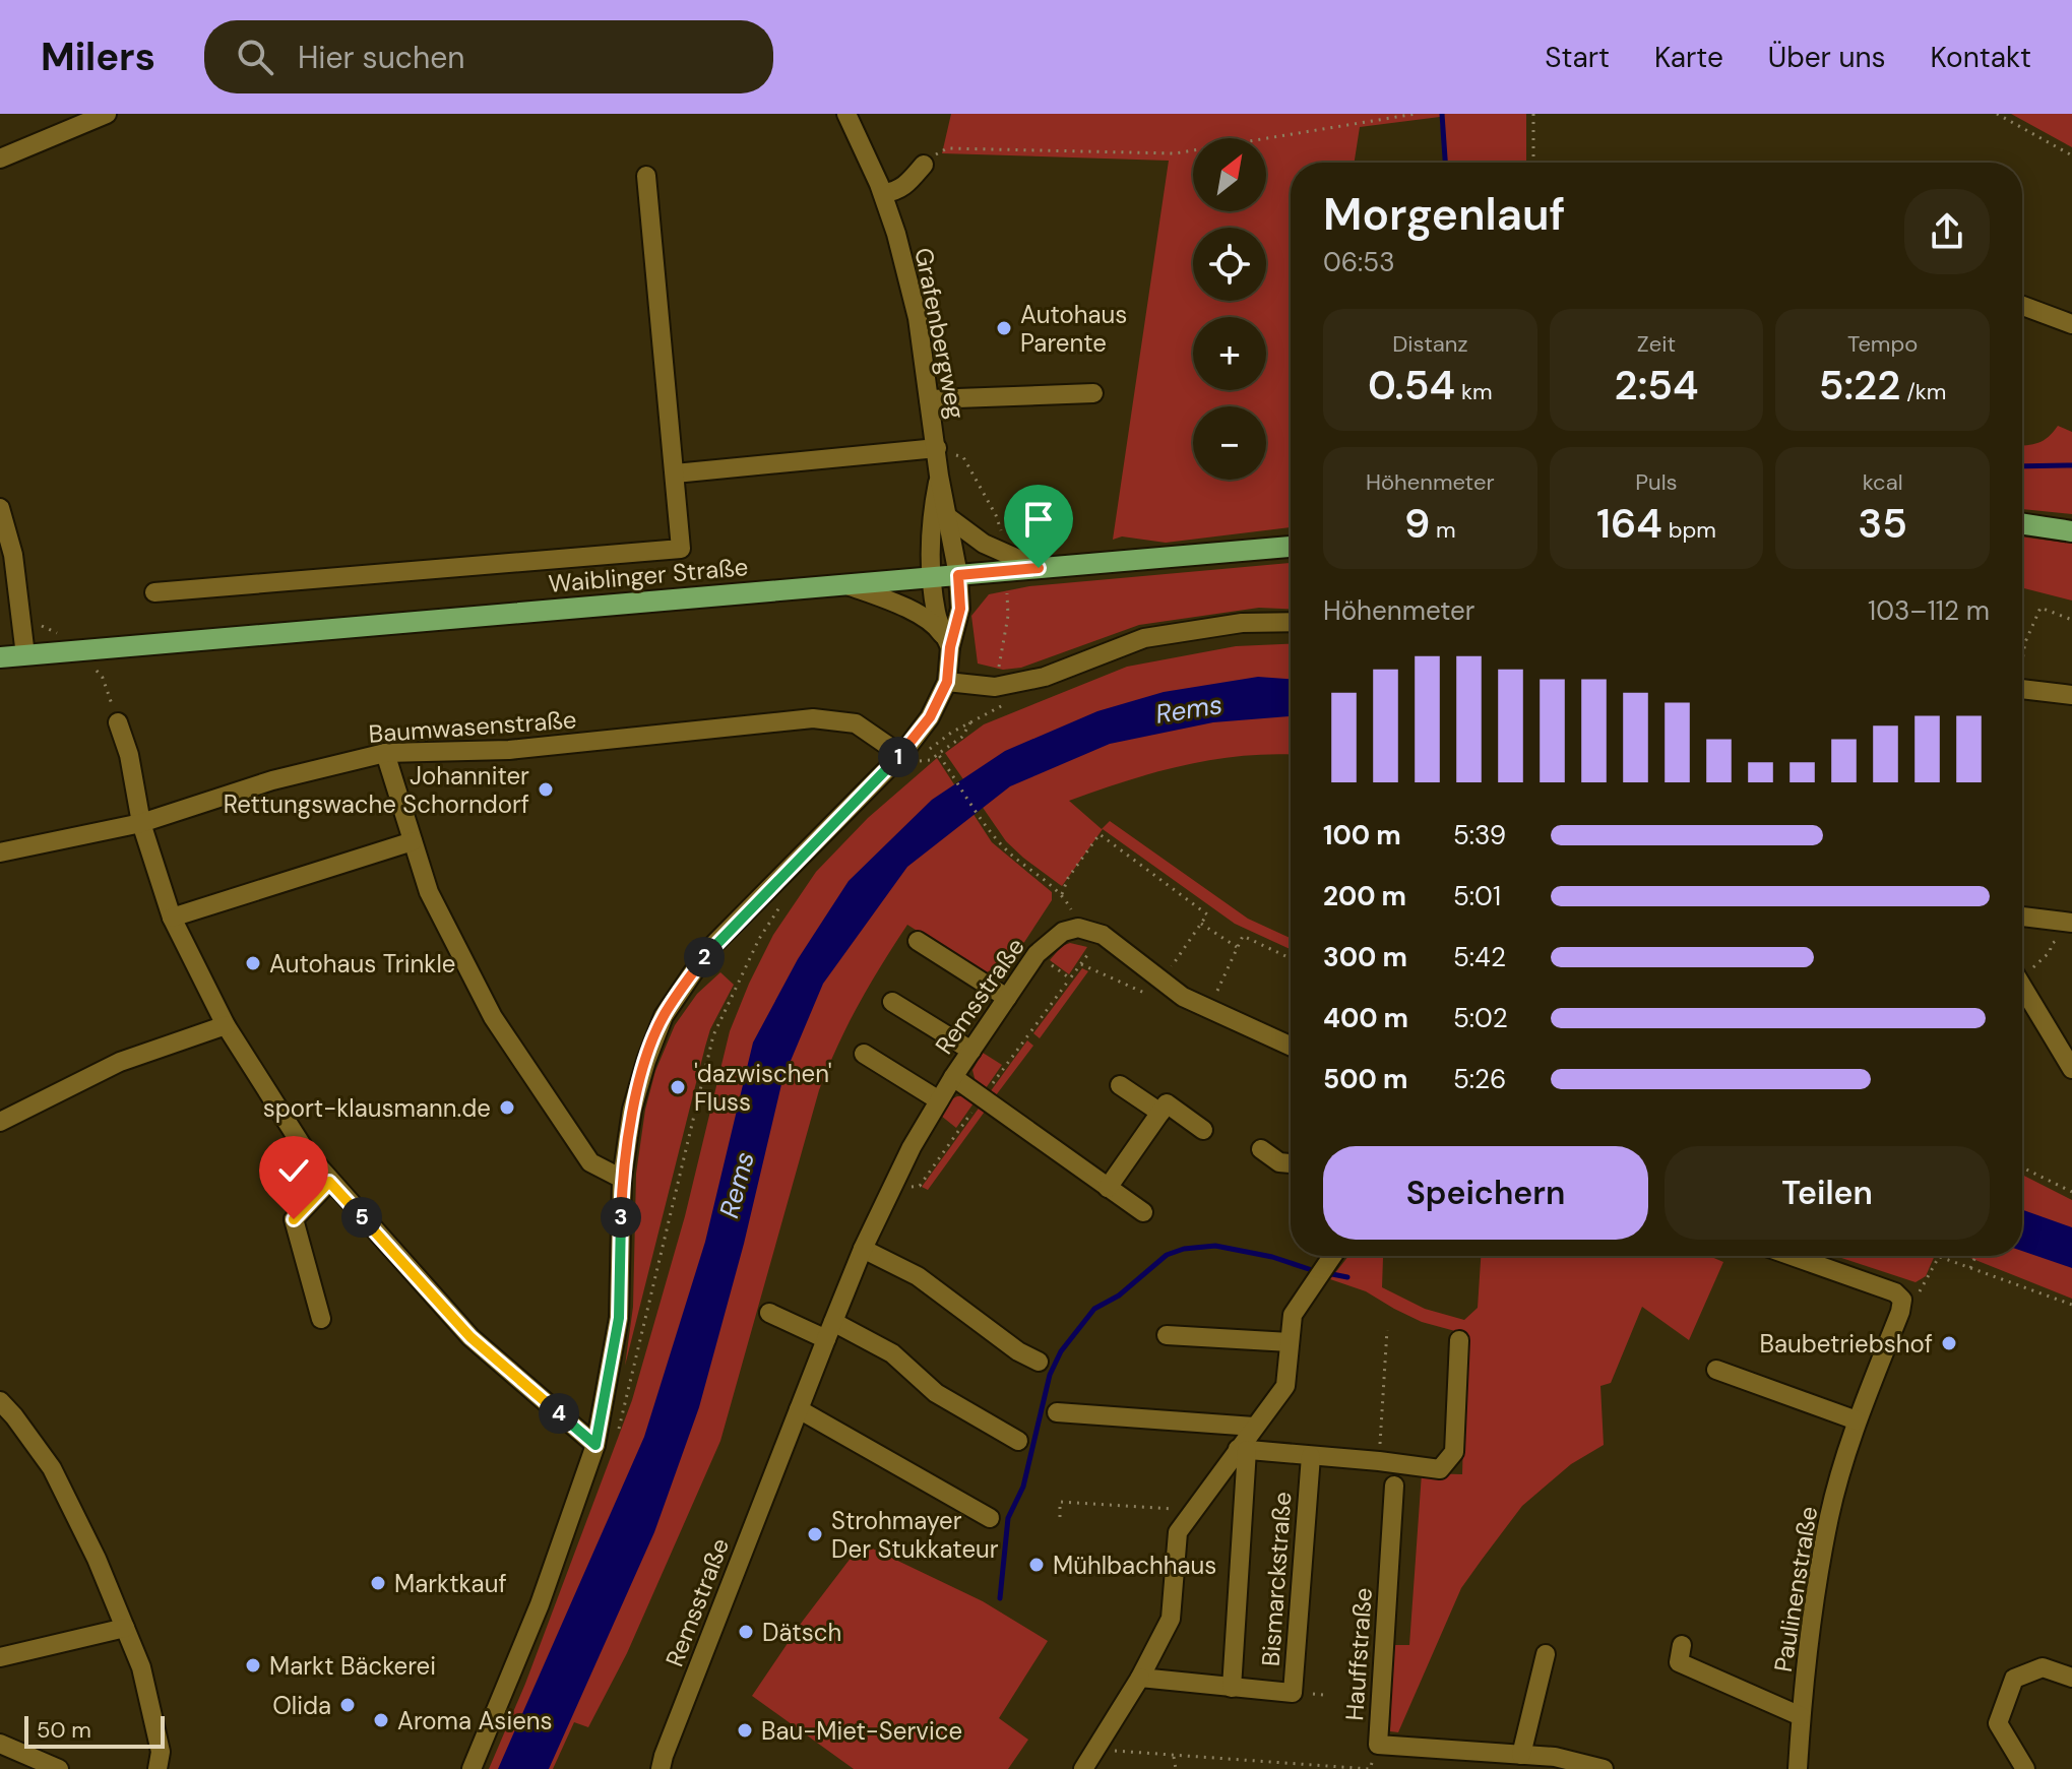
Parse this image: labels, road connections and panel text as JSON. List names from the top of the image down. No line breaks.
{"streets":{"main road":["Waiblinger Straße"],"street":["Grafenbergweg","Baumwasenstraße","Remsstraße","Bismarckstraße","Paulinenstraße","Hauffstraße"]},"crossings":[["Grafenbergweg","Waiblinger Straße"]],"water":["Rems"],"places":["Autohaus Parente","Johanniter Rettungswache Schorndorf","Autohaus Trinkle","'dazwischen' Fluss","sport-klausmann.de","Baubetriebshof","Strohmayer Der Stukkateur","Mühlbachhaus","Marktkauf","Dätsch","Markt Bäckerei","Olida","Aroma Asiens","Bau-Miet-Service"],"scale_bar":"50 m","north":"top right","page":{"header":"Milers","search":"Hier suchen","nav":["Start","Karte","Über uns","Kontakt"],"map_buttons":["+","−"],"heading":["Morgenlauf","06:53"],"stats":[["Distanz","0.54 km"],["Zeit","2:54"],["Tempo","5:22 /km"],["Höhenmeter","9 m"],["Puls","164 bpm"],["kcal","35"]],"chart":["Höhenmeter","103–112 m"],"pins":["1","2","3","5","4"],"list":[{"name":"100 m","note":"5:39"},{"name":"200 m","note":"5:01"},{"name":"300 m","note":"5:42"},{"name":"400 m","note":"5:02"},{"name":"500 m","note":"5:26"}],"buttons":["Speichern","Teilen"],"scale":"50 m"}}
